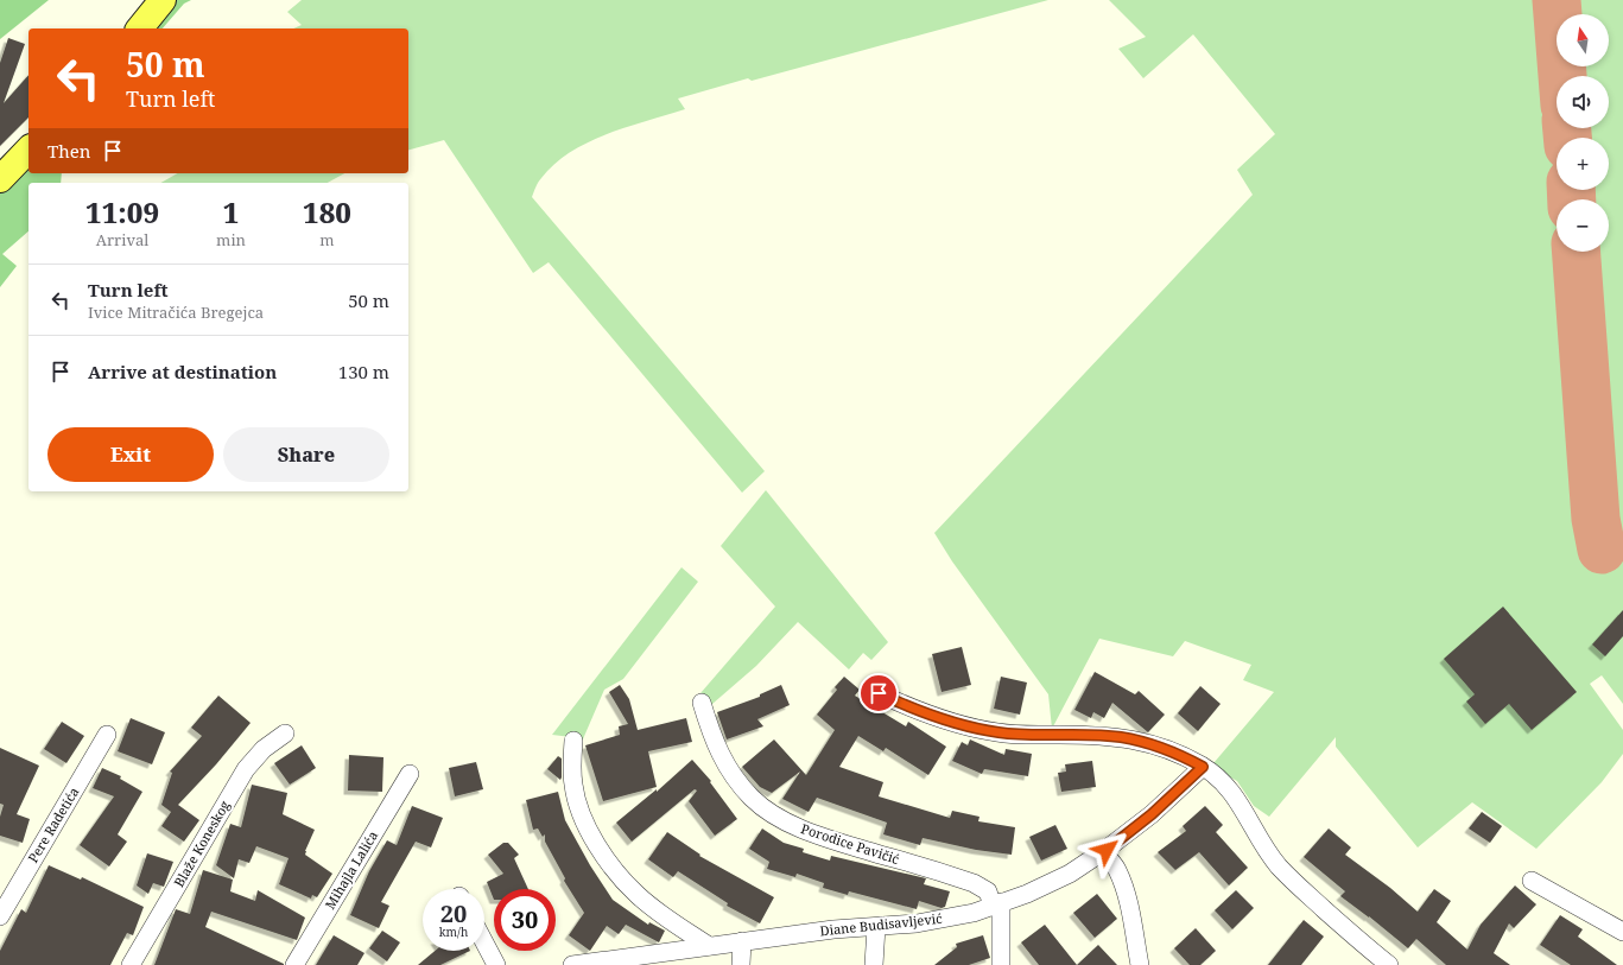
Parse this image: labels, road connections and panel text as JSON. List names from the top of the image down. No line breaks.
{"streets":{"street":["Pere Radetića","Blaže Koneskog","Porodice Pavičić","Mihajla Lalića","Diane Budisavljević"]},"crossings":[["Porodice Pavičić","Diane Budisavljević"]],"north":"top","page":{"map_buttons":["+","−"],"turn":["50 m","Turn left"],"then":"Then","eta":["11:09","Arrival","1","min","180","m"],"list":[{"name":"Turn left","note":"Ivice Mitračića Bregejca","value":"50 m"},{"name":"Arrive at destination","value":"130 m"}],"buttons":["Exit","Share"],"speed":"20 km/h","limit":"30"}}
